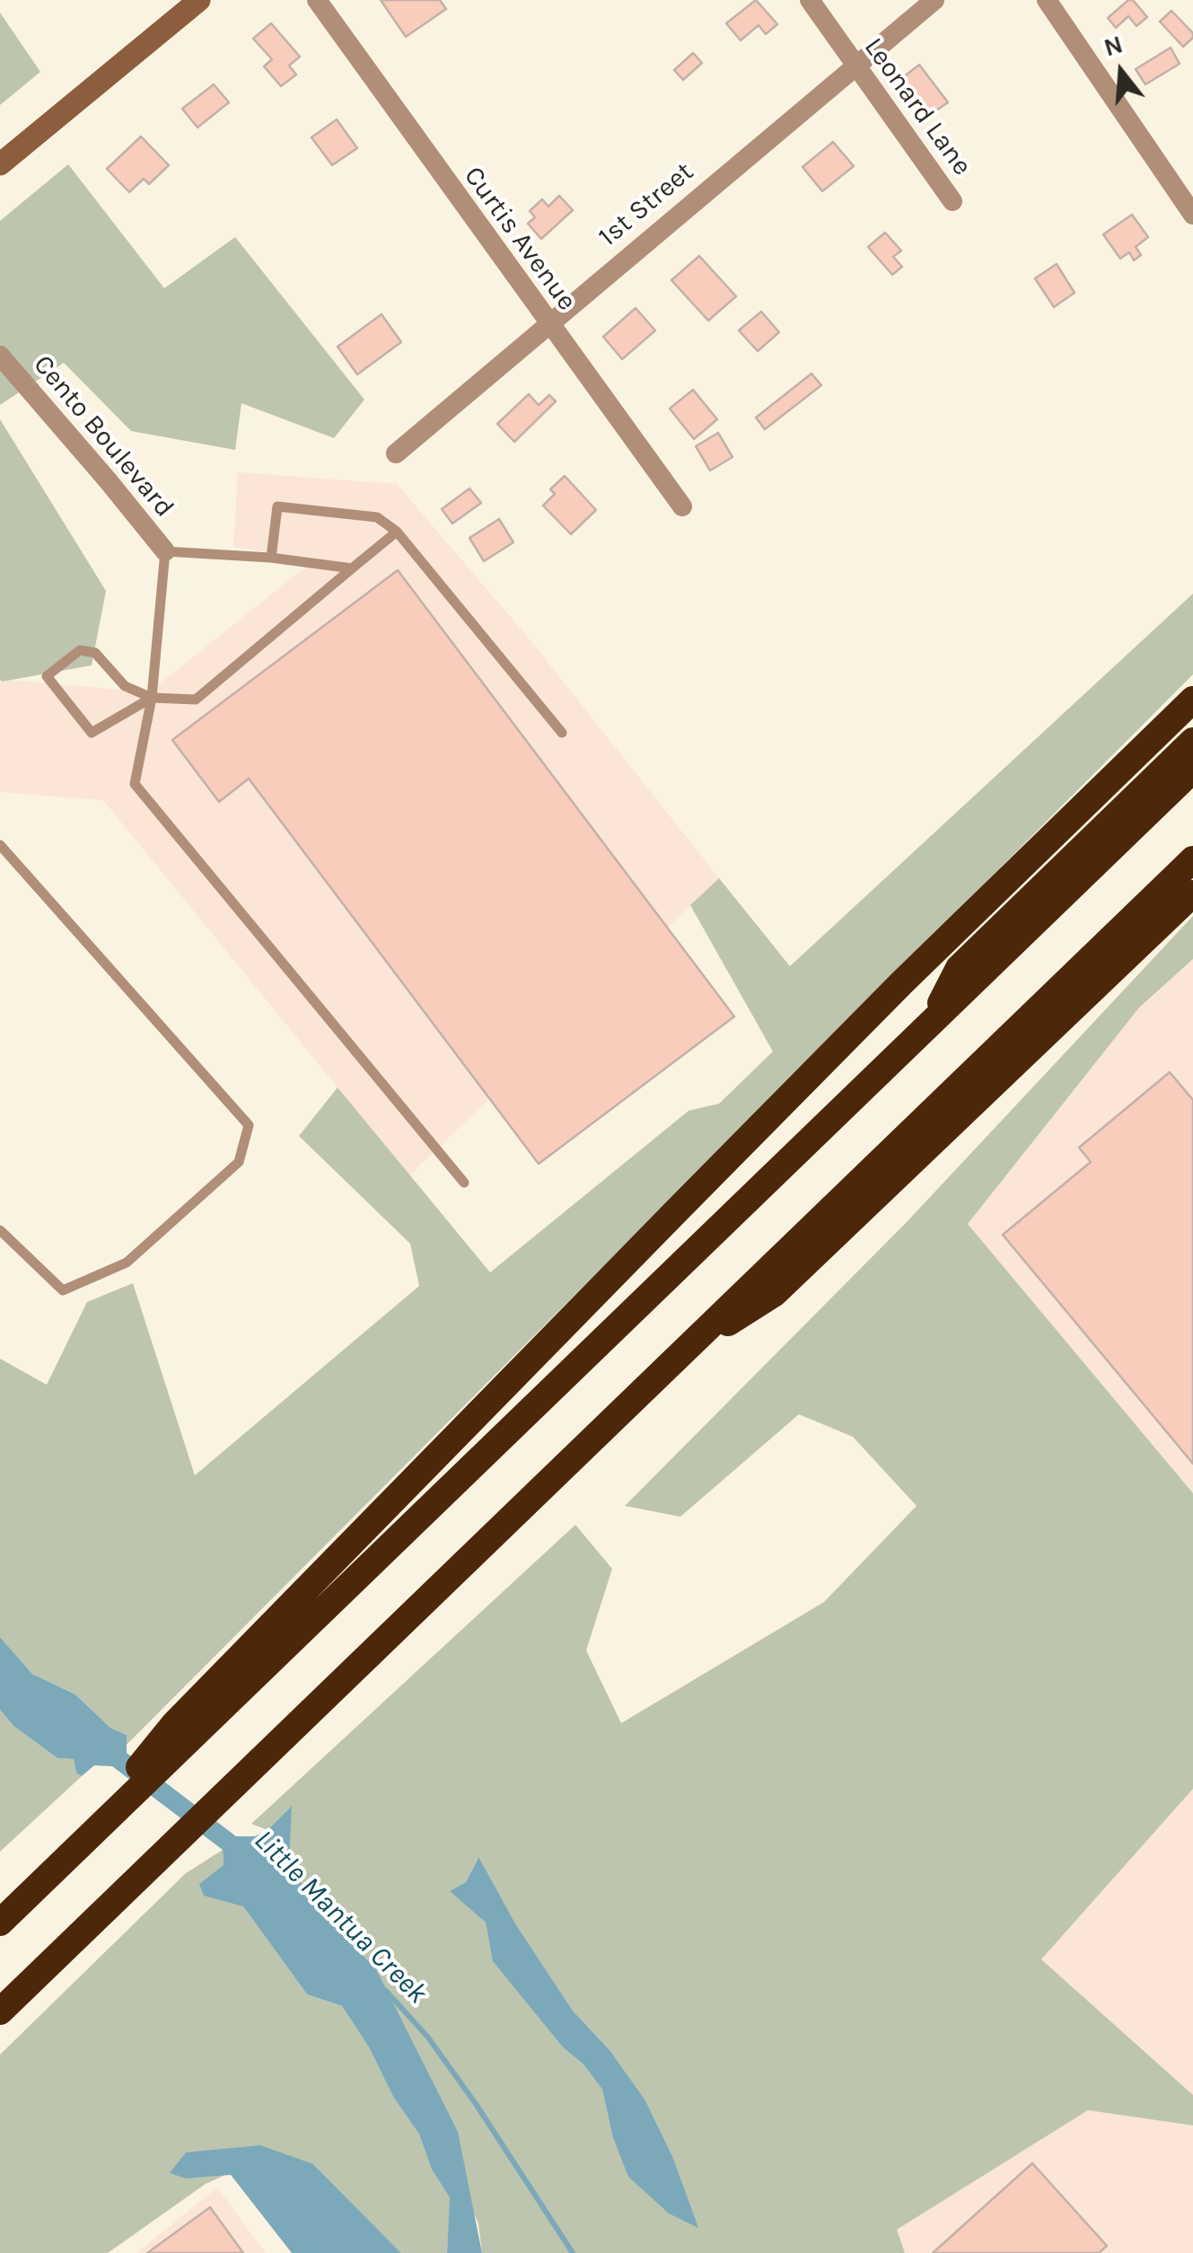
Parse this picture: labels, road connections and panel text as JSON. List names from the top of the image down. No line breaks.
{"streets":{"street":["Leonard Lane","1st Street","Curtis Avenue","Cento Boulevard"]},"crossings":[["Leonard Lane","1st Street"],["1st Street","Curtis Avenue"]],"water":["Little Mantua Creek"],"north":"top"}
